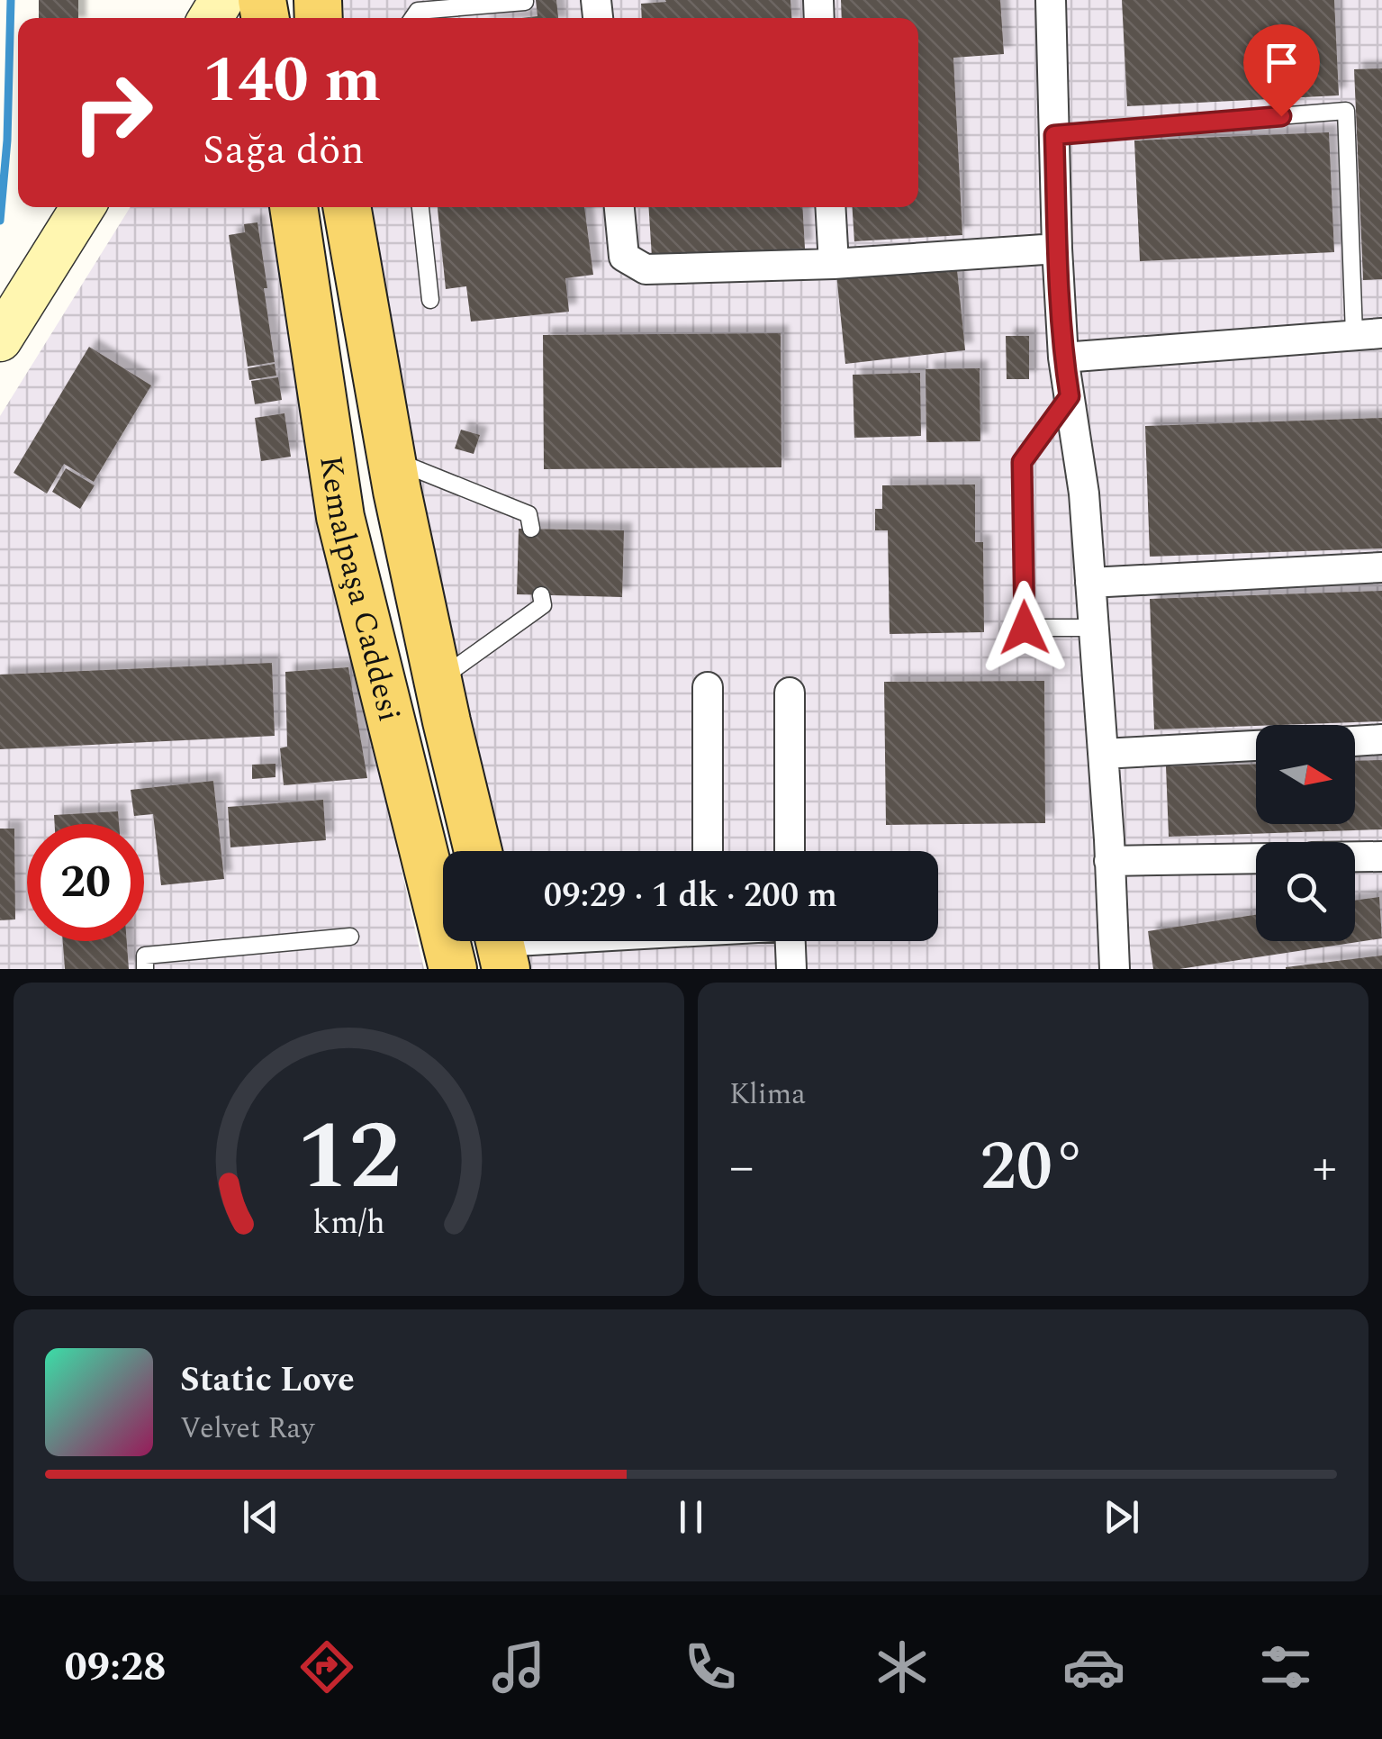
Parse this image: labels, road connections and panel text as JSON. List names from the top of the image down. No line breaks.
{"streets":{"main road":["Kemalpaşa Caddesi"]},"north":"right","page":{"turn":["140 m","Sağa dön"],"limit":"20","trip":"09:29 · 1 dk · 200 m","tile":"Klima","heat":["−","20°","+"],"song":["Static Love","Velvet Ray"],"tabs":"09:28","gauge":["12","km/h"]}}
